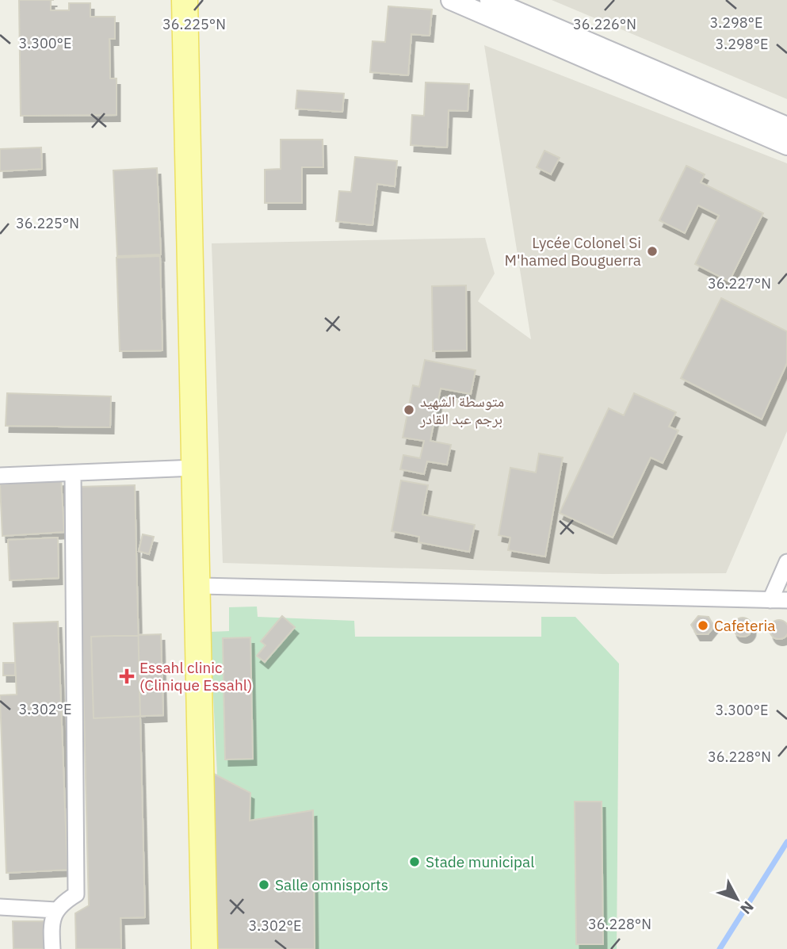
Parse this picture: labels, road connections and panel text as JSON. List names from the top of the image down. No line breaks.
{"places":{"other":["Lycée Colonel Si M'hamed Bouguerra","متوسطة الشهيد برجم عبد القادر","Cafeteria","Stade municipal","Salle omnisports"],"health":["Essahl clinic (Clinique Essahl)"]},"north":"bottom right","coordinates":["3.298°E","36.225°N","36.226°N","3.300°E","36.227°N","3.302°E","36.228°N"]}
